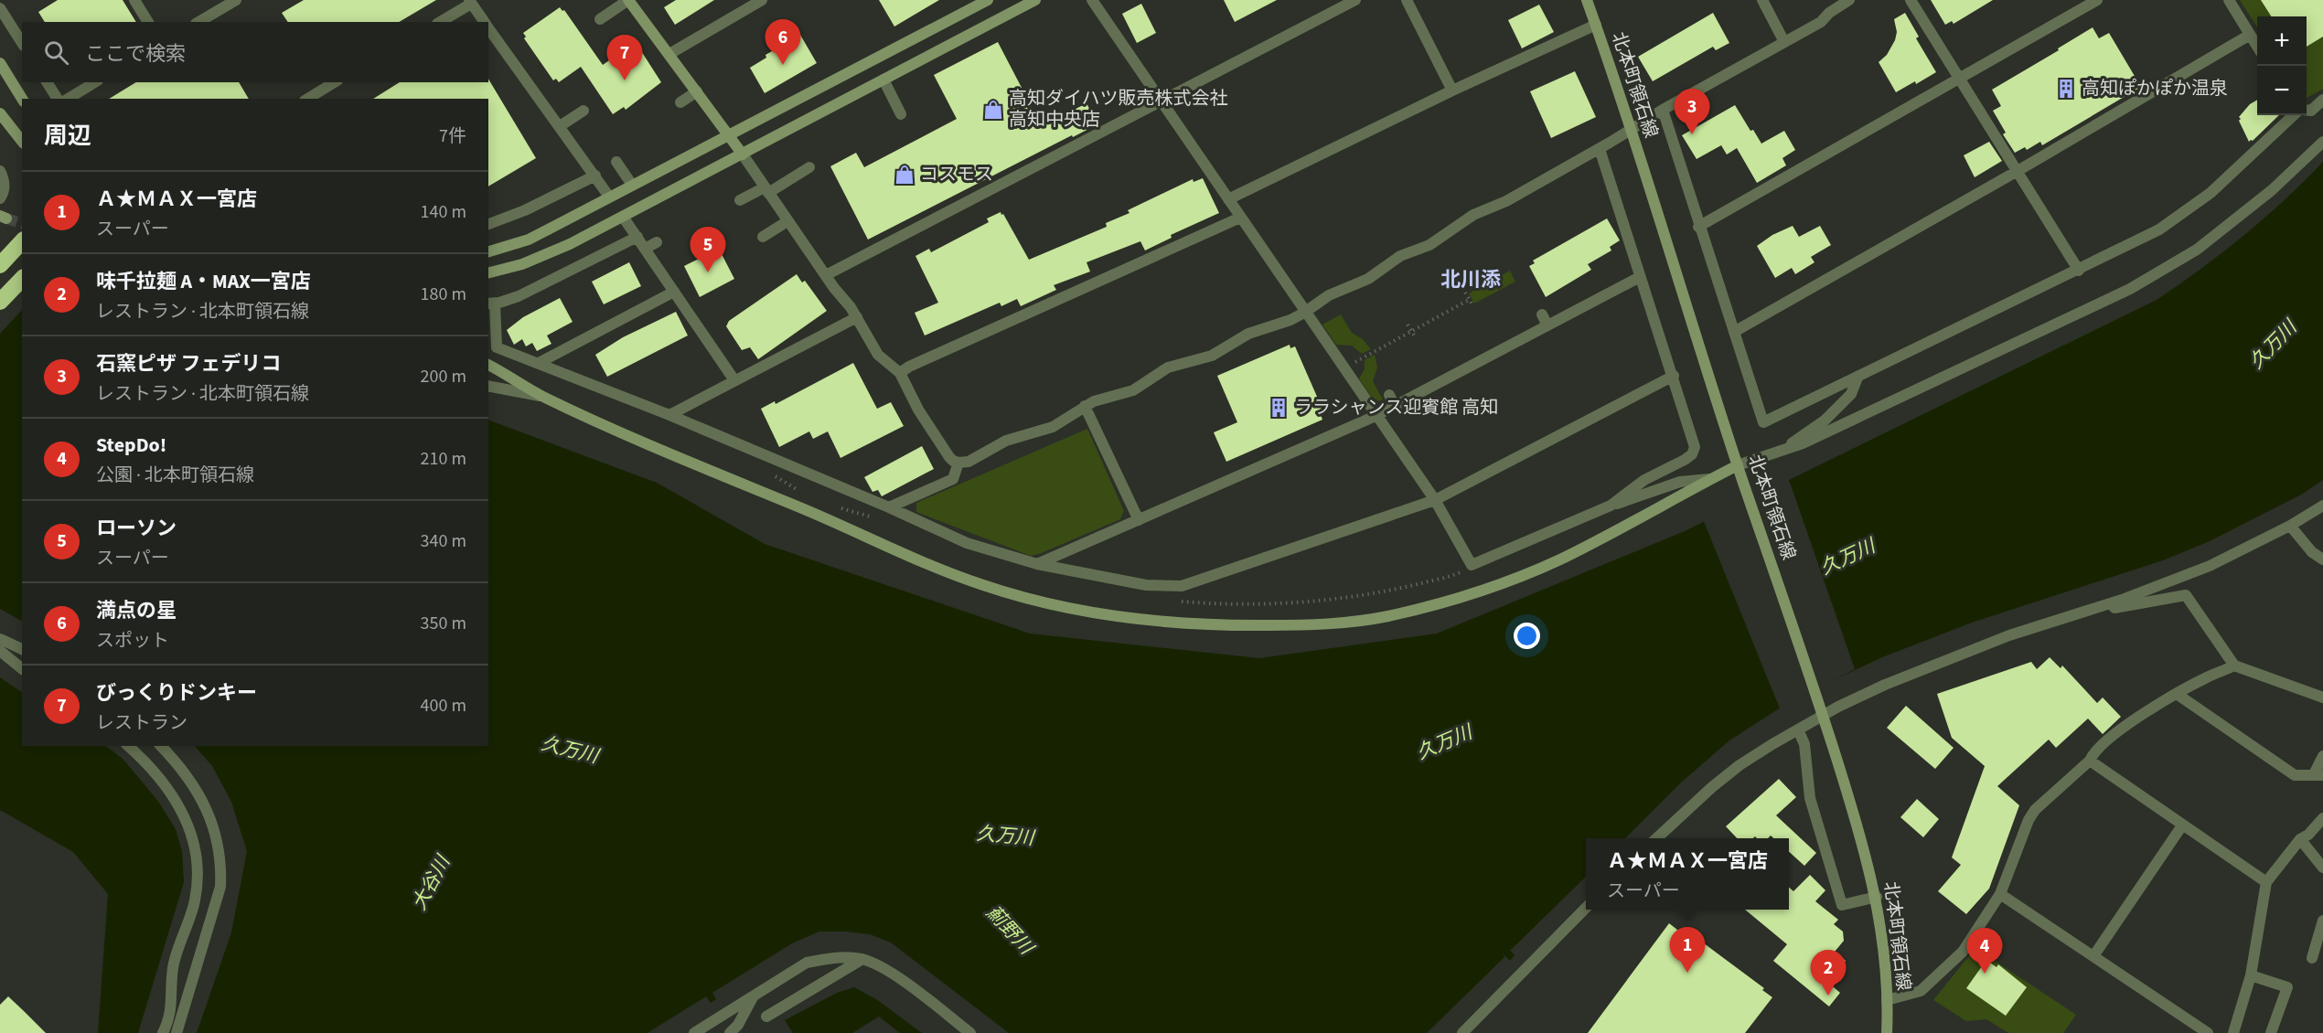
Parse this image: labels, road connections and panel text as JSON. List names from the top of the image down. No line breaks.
{"streets":{"street":["北本町領石線"]},"districts":["北川添"],"water":["久万川","大谷川","薊野川"],"places":{"building":["高知ぽかぽか温泉","ララシャンス迎賓館 高知"],"shop":["高知ダイハツ販売株式会社 高知中央店","コスモス"]},"page":{"map_buttons":["+","−"],"pins":["6","7","3","5","1","4","2"],"search":"ここで検索","heading":["周辺","7件"],"list":[{"mark":"1","name":"Ａ★ＭＡＸ一宮店","note":"スーパー","value":"140 m"},{"mark":"2","name":"味千拉麺 A・MAX一宮店","note":"レストラン · 北本町領石線","value":"180 m"},{"mark":"3","name":"石窯ピザ フェデリコ","note":"レストラン · 北本町領石線","value":"200 m"},{"mark":"4","name":"StepDo!","note":"公園 · 北本町領石線","value":"210 m"},{"mark":"5","name":"ローソン","note":"スーパー","value":"340 m"},{"mark":"6","name":"満点の星","note":"スポット","value":"350 m"},{"mark":"7","name":"びっくりドンキー","note":"レストラン","value":"400 m"}],"popup":["Ａ★ＭＡＸ一宮店","スーパー"]}}
